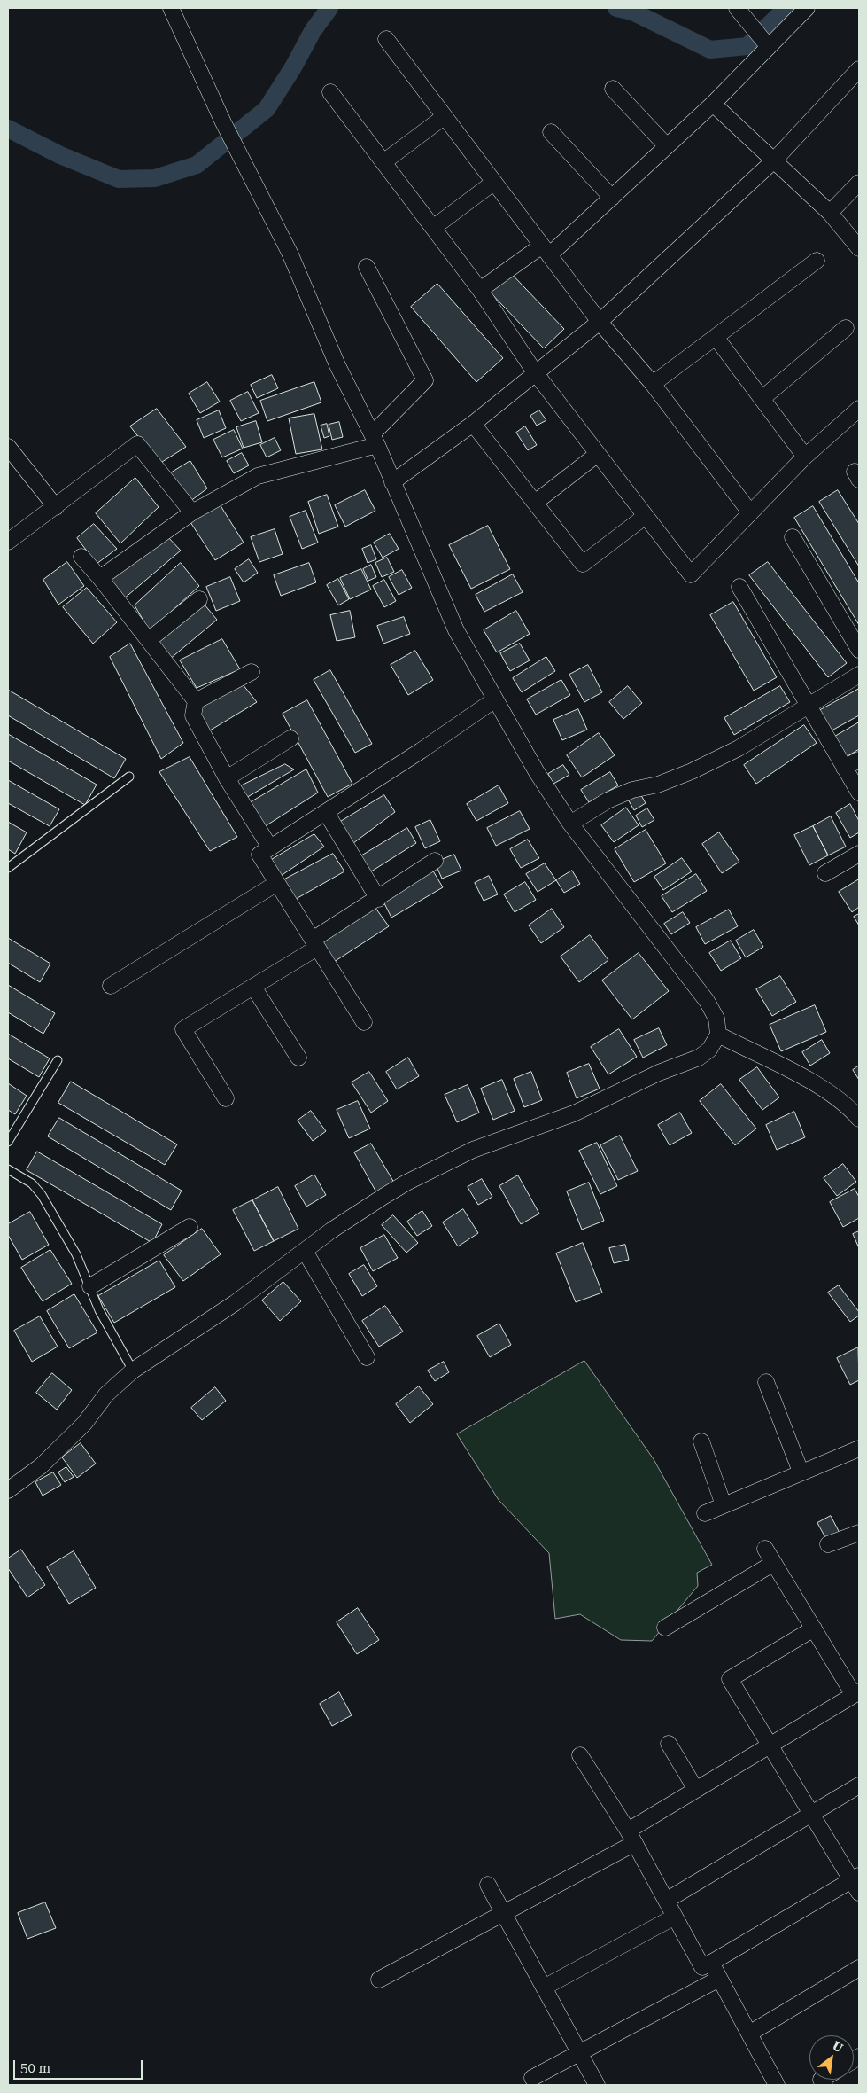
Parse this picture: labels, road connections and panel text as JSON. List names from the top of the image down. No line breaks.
{"scale_bar":"50 m","north":"top right"}
